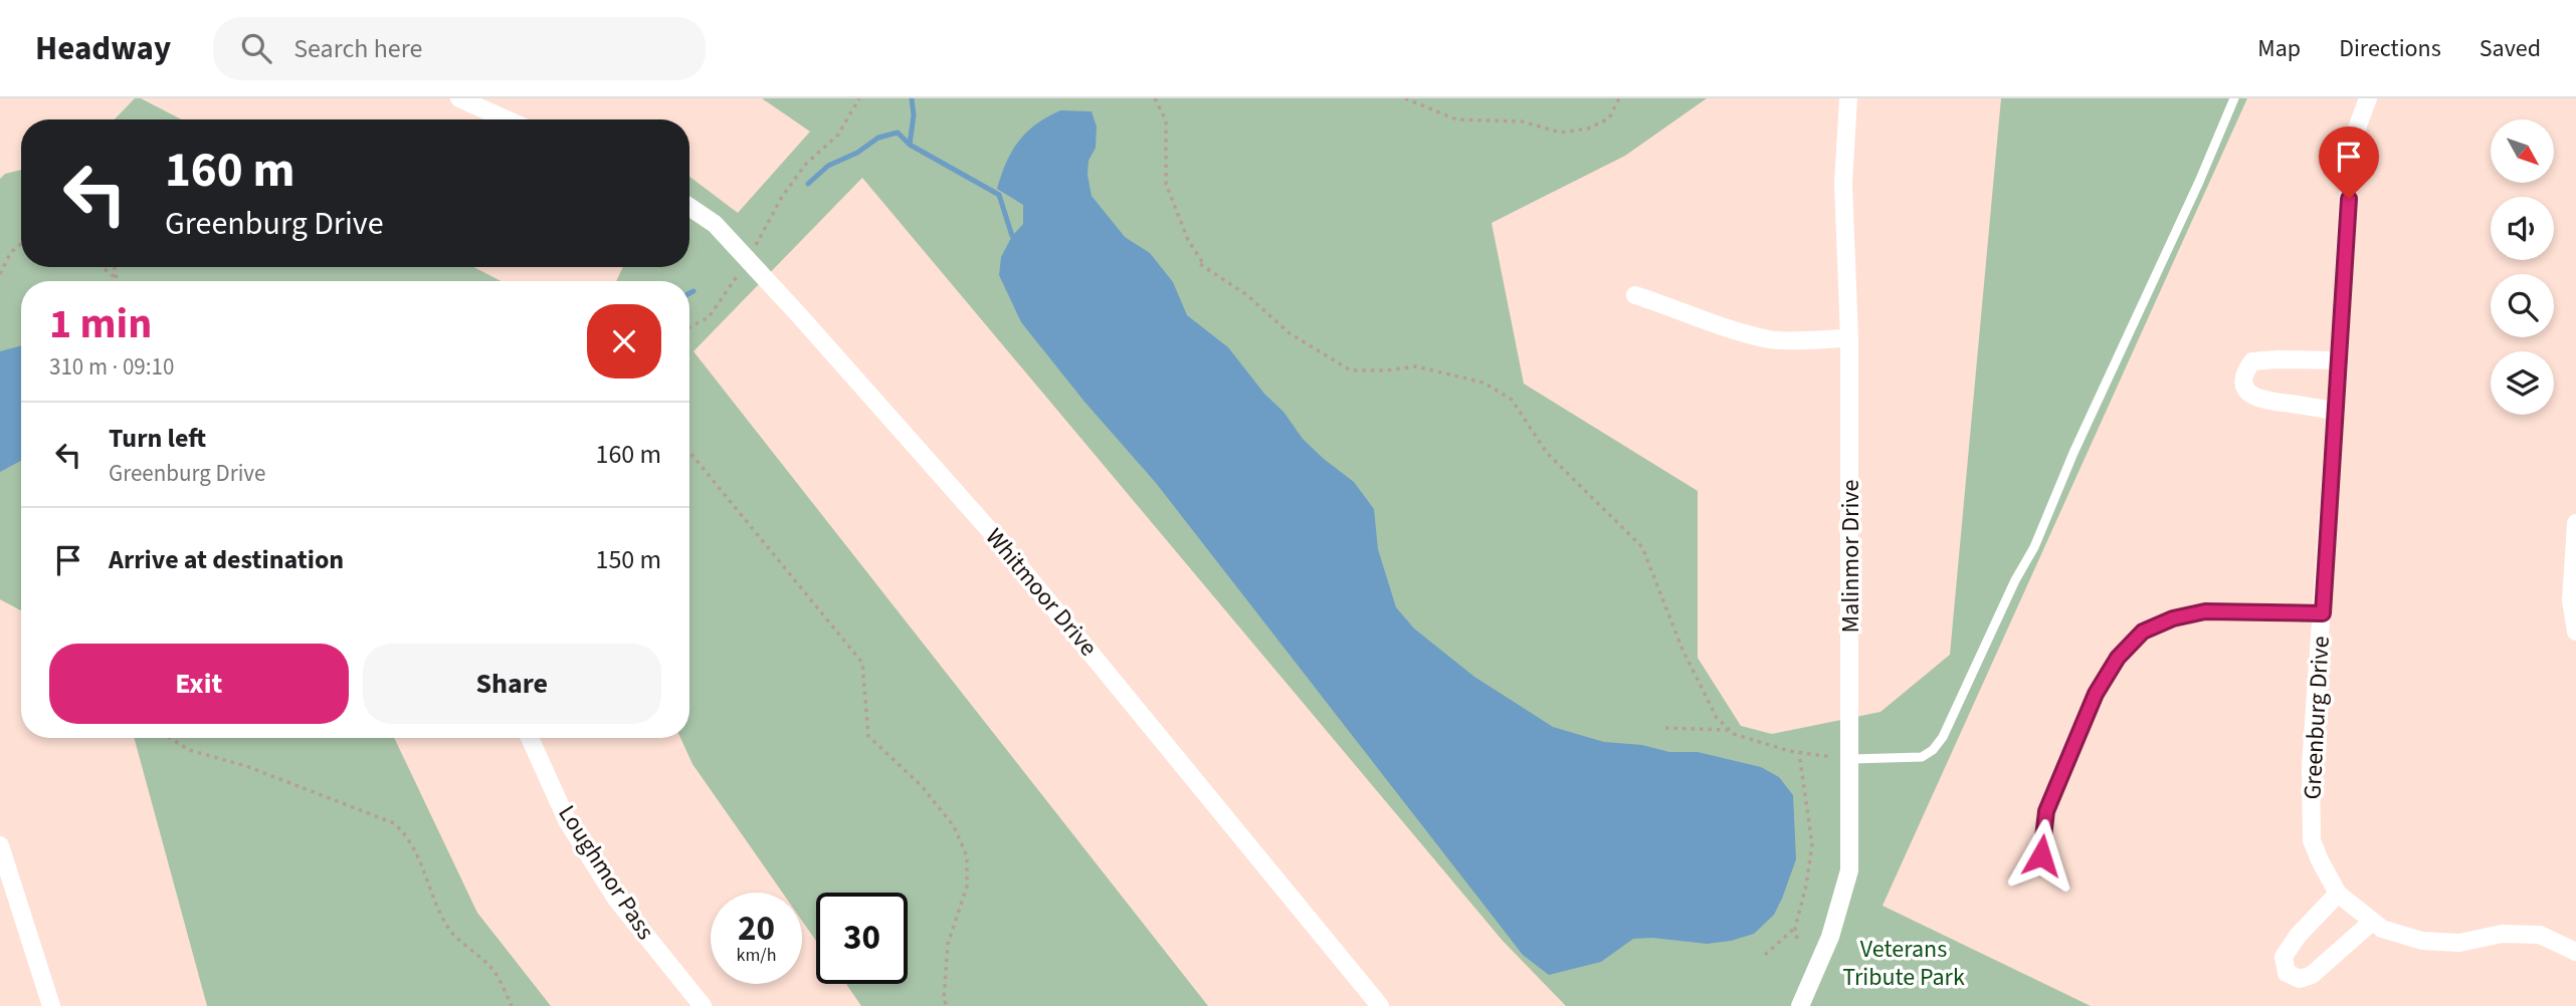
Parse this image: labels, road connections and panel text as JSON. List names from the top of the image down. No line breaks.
{"streets":{"street":["Malinmor Drive","Whitmoor Drive","Greenburg Drive","Loughmor Pass"]},"parks":["Veterans Tribute Park"],"north":"bottom right","page":{"header":"Headway","search":"Search here","nav":["Map","Directions","Saved"],"turn":["160 m","Greenburg Drive"],"heading":["1 min","310 m · 09:10"],"list":[{"name":"Turn left","note":"Greenburg Drive","value":"160 m"},{"name":"Arrive at destination","value":"150 m"}],"buttons":["Exit","Share"],"speed":"20 km/h","limit":"30"}}
